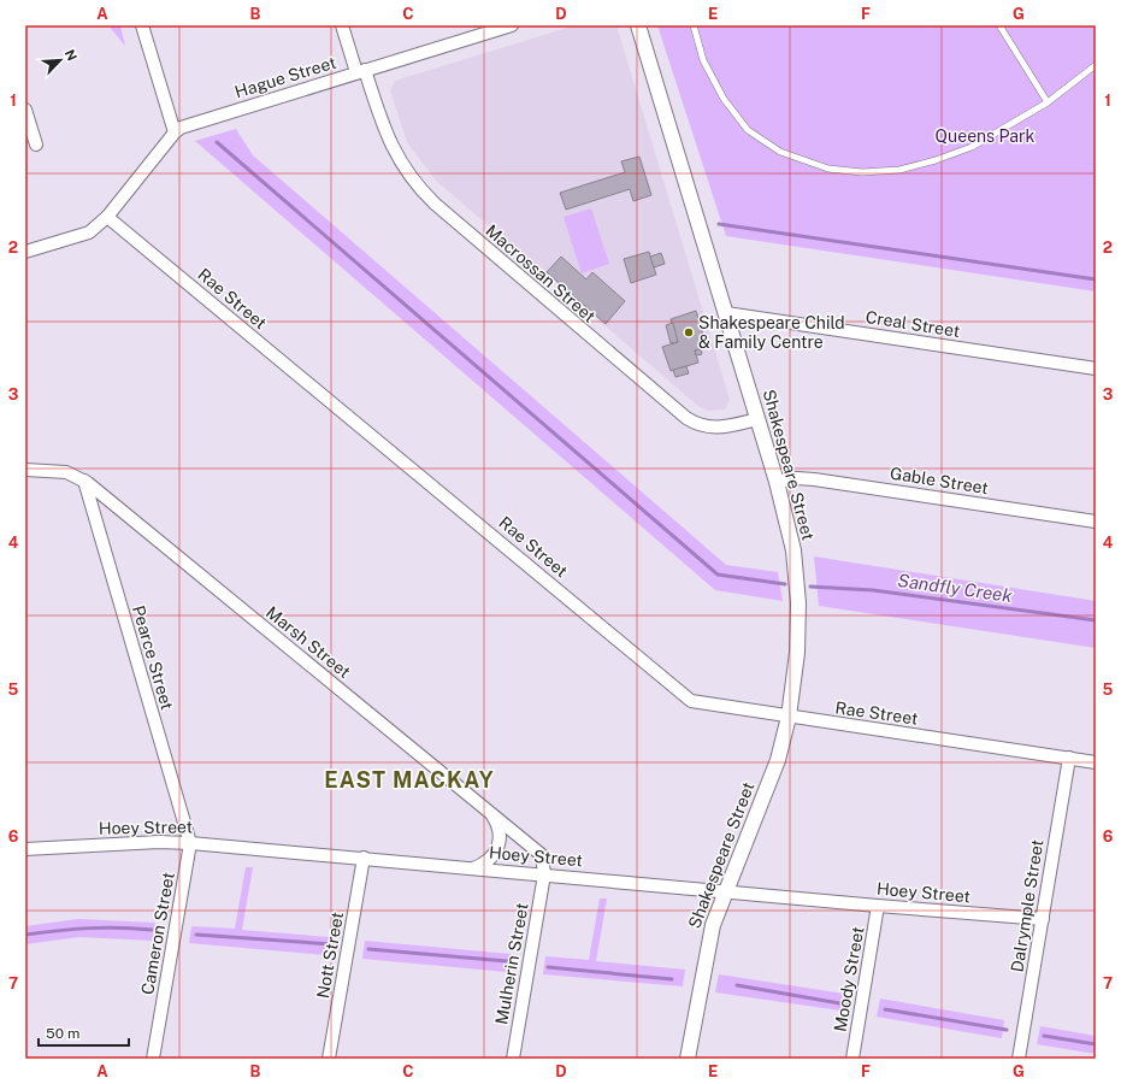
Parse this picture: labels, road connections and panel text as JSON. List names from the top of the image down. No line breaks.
{"streets":{"street":["Hague Street","Macrossan Street","Rae Street","Creal Street","Shakespeare Street","Gable Street","Marsh Street","Pearce Street","Hoey Street","Dalrymple Street","Cameron Street","Nott Street","Mulherin Street","Moody Street"]},"crossings":[["Hague Street","Macrossan Street"],["Hague Street","Rae Street"],["Macrossan Street","Shakespeare Street"],["Rae Street","Shakespeare Street"],["Rae Street","Dalrymple Street"],["Creal Street","Shakespeare Street"],["Shakespeare Street","Gable Street"],["Shakespeare Street","Hoey Street"],["Marsh Street","Pearce Street"],["Marsh Street","Hoey Street"],["Marsh Street","Mulherin Street"],["Pearce Street","Hoey Street"],["Pearce Street","Cameron Street"],["Hoey Street","Dalrymple Street"],["Hoey Street","Cameron Street"],["Hoey Street","Nott Street"],["Hoey Street","Mulherin Street"],["Hoey Street","Moody Street"]],"districts":["EAST MACKAY"],"water":["Sandfly Creek"],"parks":["Queens Park"],"places":["Shakespeare Child & Family Centre"],"scale_bar":"50 m","north":"top right","grid":{"columns":["A","B","C","D","E","F","G"],"rows":["1","2","3","4","5","6","7"]}}
